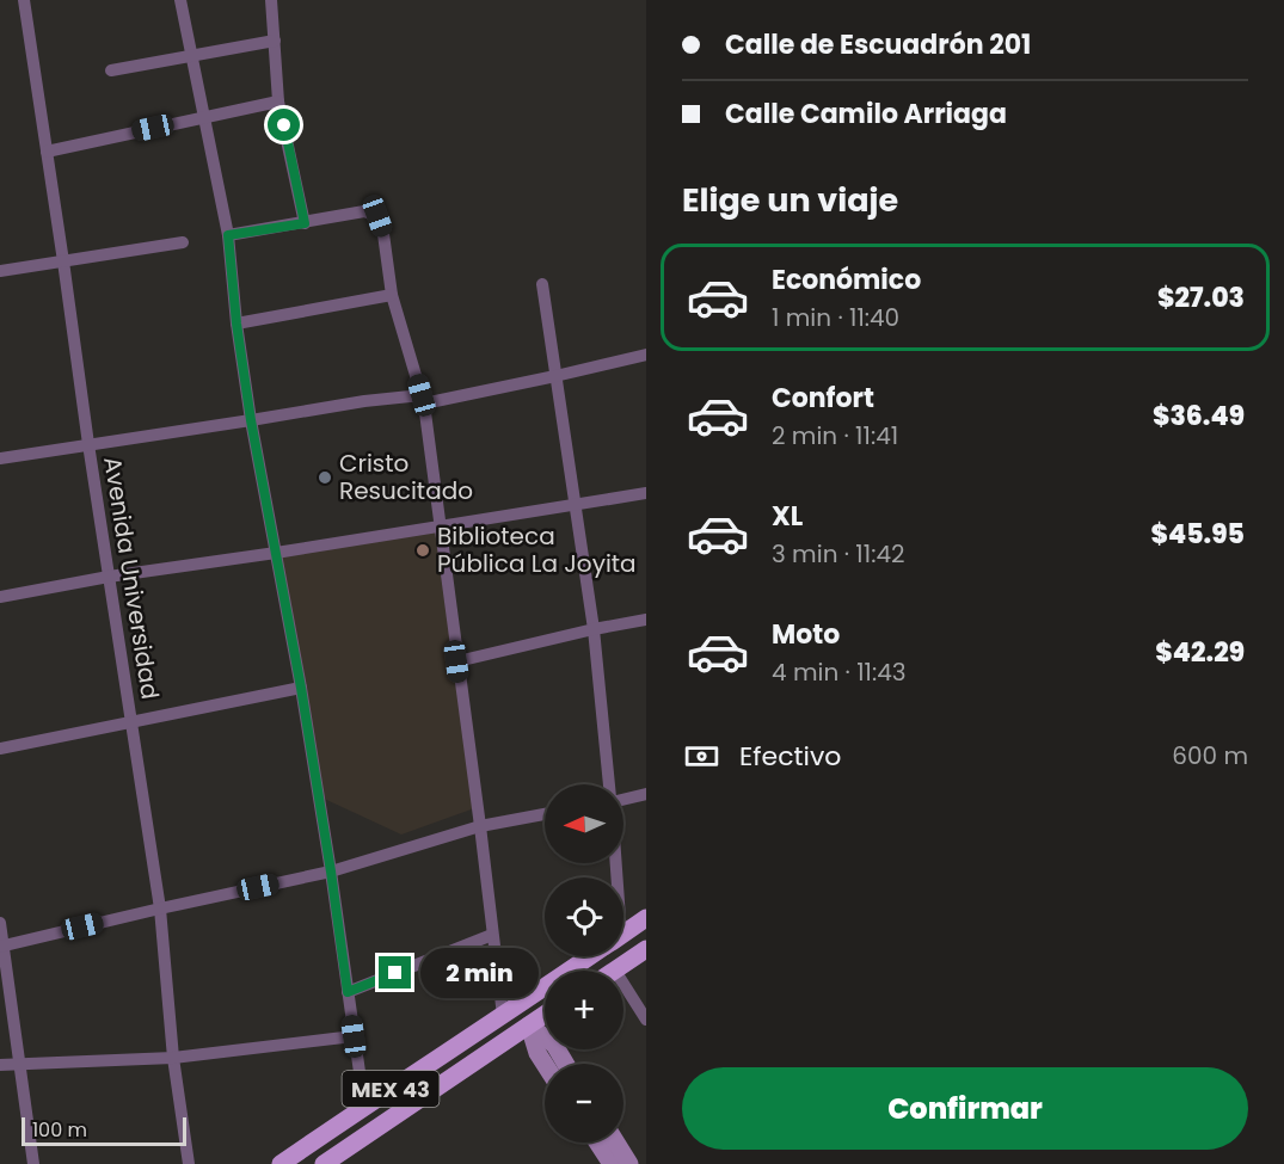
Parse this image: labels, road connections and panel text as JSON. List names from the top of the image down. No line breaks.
{"streets":{"main road":["MEX 43"],"street":["Avenida Universidad"]},"places":["Cristo Resucitado","Biblioteca Pública La Joyita"],"scale_bar":"100 m","north":"left","page":{"banner":["Calle de Escuadrón 201","Calle Camilo Arriaga"],"heading":"Elige un viaje","list":[{"name":"Económico","note":"1 min · 11:40","value":"$27.03"},{"name":"Confort","note":"2 min · 11:41","value":"$36.49"},{"name":"XL","note":"3 min · 11:42","value":"$45.95"},{"name":"Moto","note":"4 min · 11:43","value":"$42.29"}],"pay":["Efectivo","600 m"],"map_buttons":["+","−"],"bubble":"2 min","buttons":"Confirmar","scale":"100 m"}}
